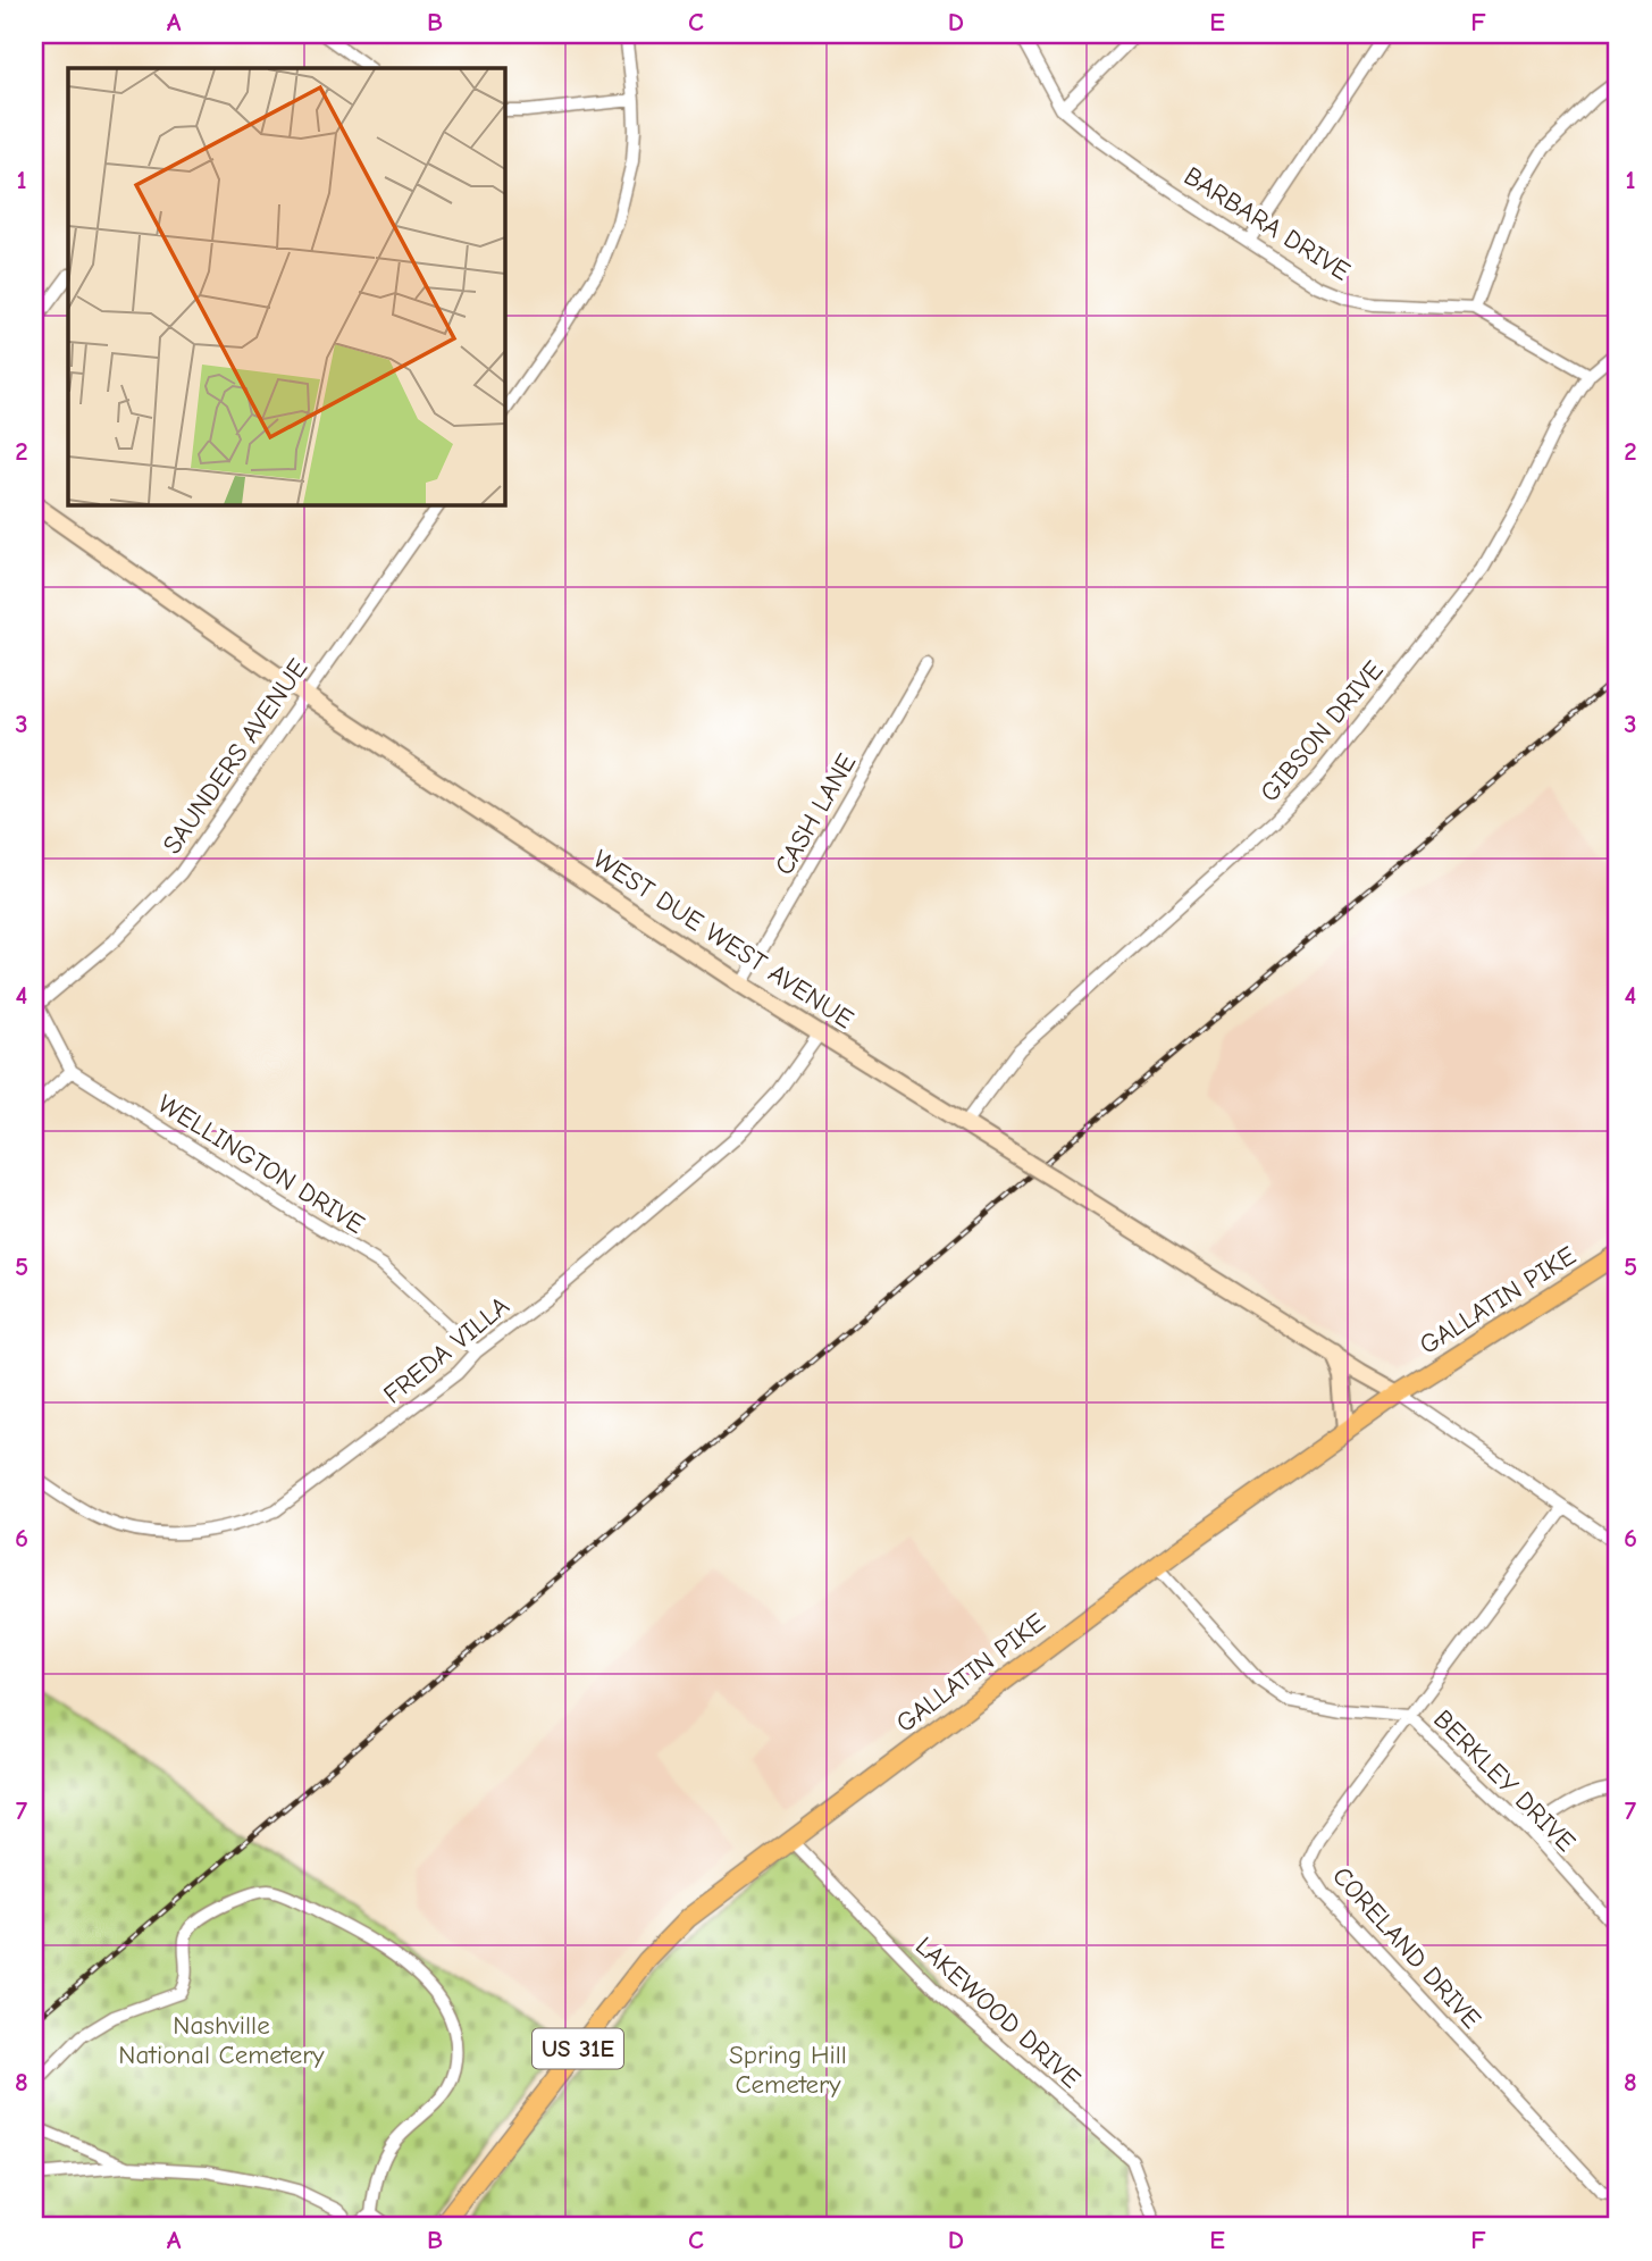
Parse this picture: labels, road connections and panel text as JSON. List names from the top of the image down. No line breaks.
{"streets":{"main road":["WEST DUE WEST AVENUE","GALLATIN PIKE","US 31E"],"street":["BARBARA DRIVE","GIBSON DRIVE","SAUNDERS AVENUE","CASH LANE","WELLINGTON DRIVE","FREDA VILLA","BERKLEY DRIVE","CORELAND DRIVE","LAKEWOOD DRIVE"]},"crossings":[["BARBARA DRIVE","GIBSON DRIVE"],["GIBSON DRIVE","WEST DUE WEST AVENUE"],["SAUNDERS AVENUE","WEST DUE WEST AVENUE"],["CASH LANE","WEST DUE WEST AVENUE"],["WEST DUE WEST AVENUE","GALLATIN PIKE"],["WEST DUE WEST AVENUE","FREDA VILLA"],["WELLINGTON DRIVE","FREDA VILLA"],["GALLATIN PIKE","BERKLEY DRIVE"],["GALLATIN PIKE","LAKEWOOD DRIVE"],["BERKLEY DRIVE","CORELAND DRIVE"]],"parks":["Nashville National Cemetery","Spring Hill Cemetery"],"grid":{"columns":["A","B","C","D","E","F"],"rows":["1","2","3","4","5","6","7","8"]}}
